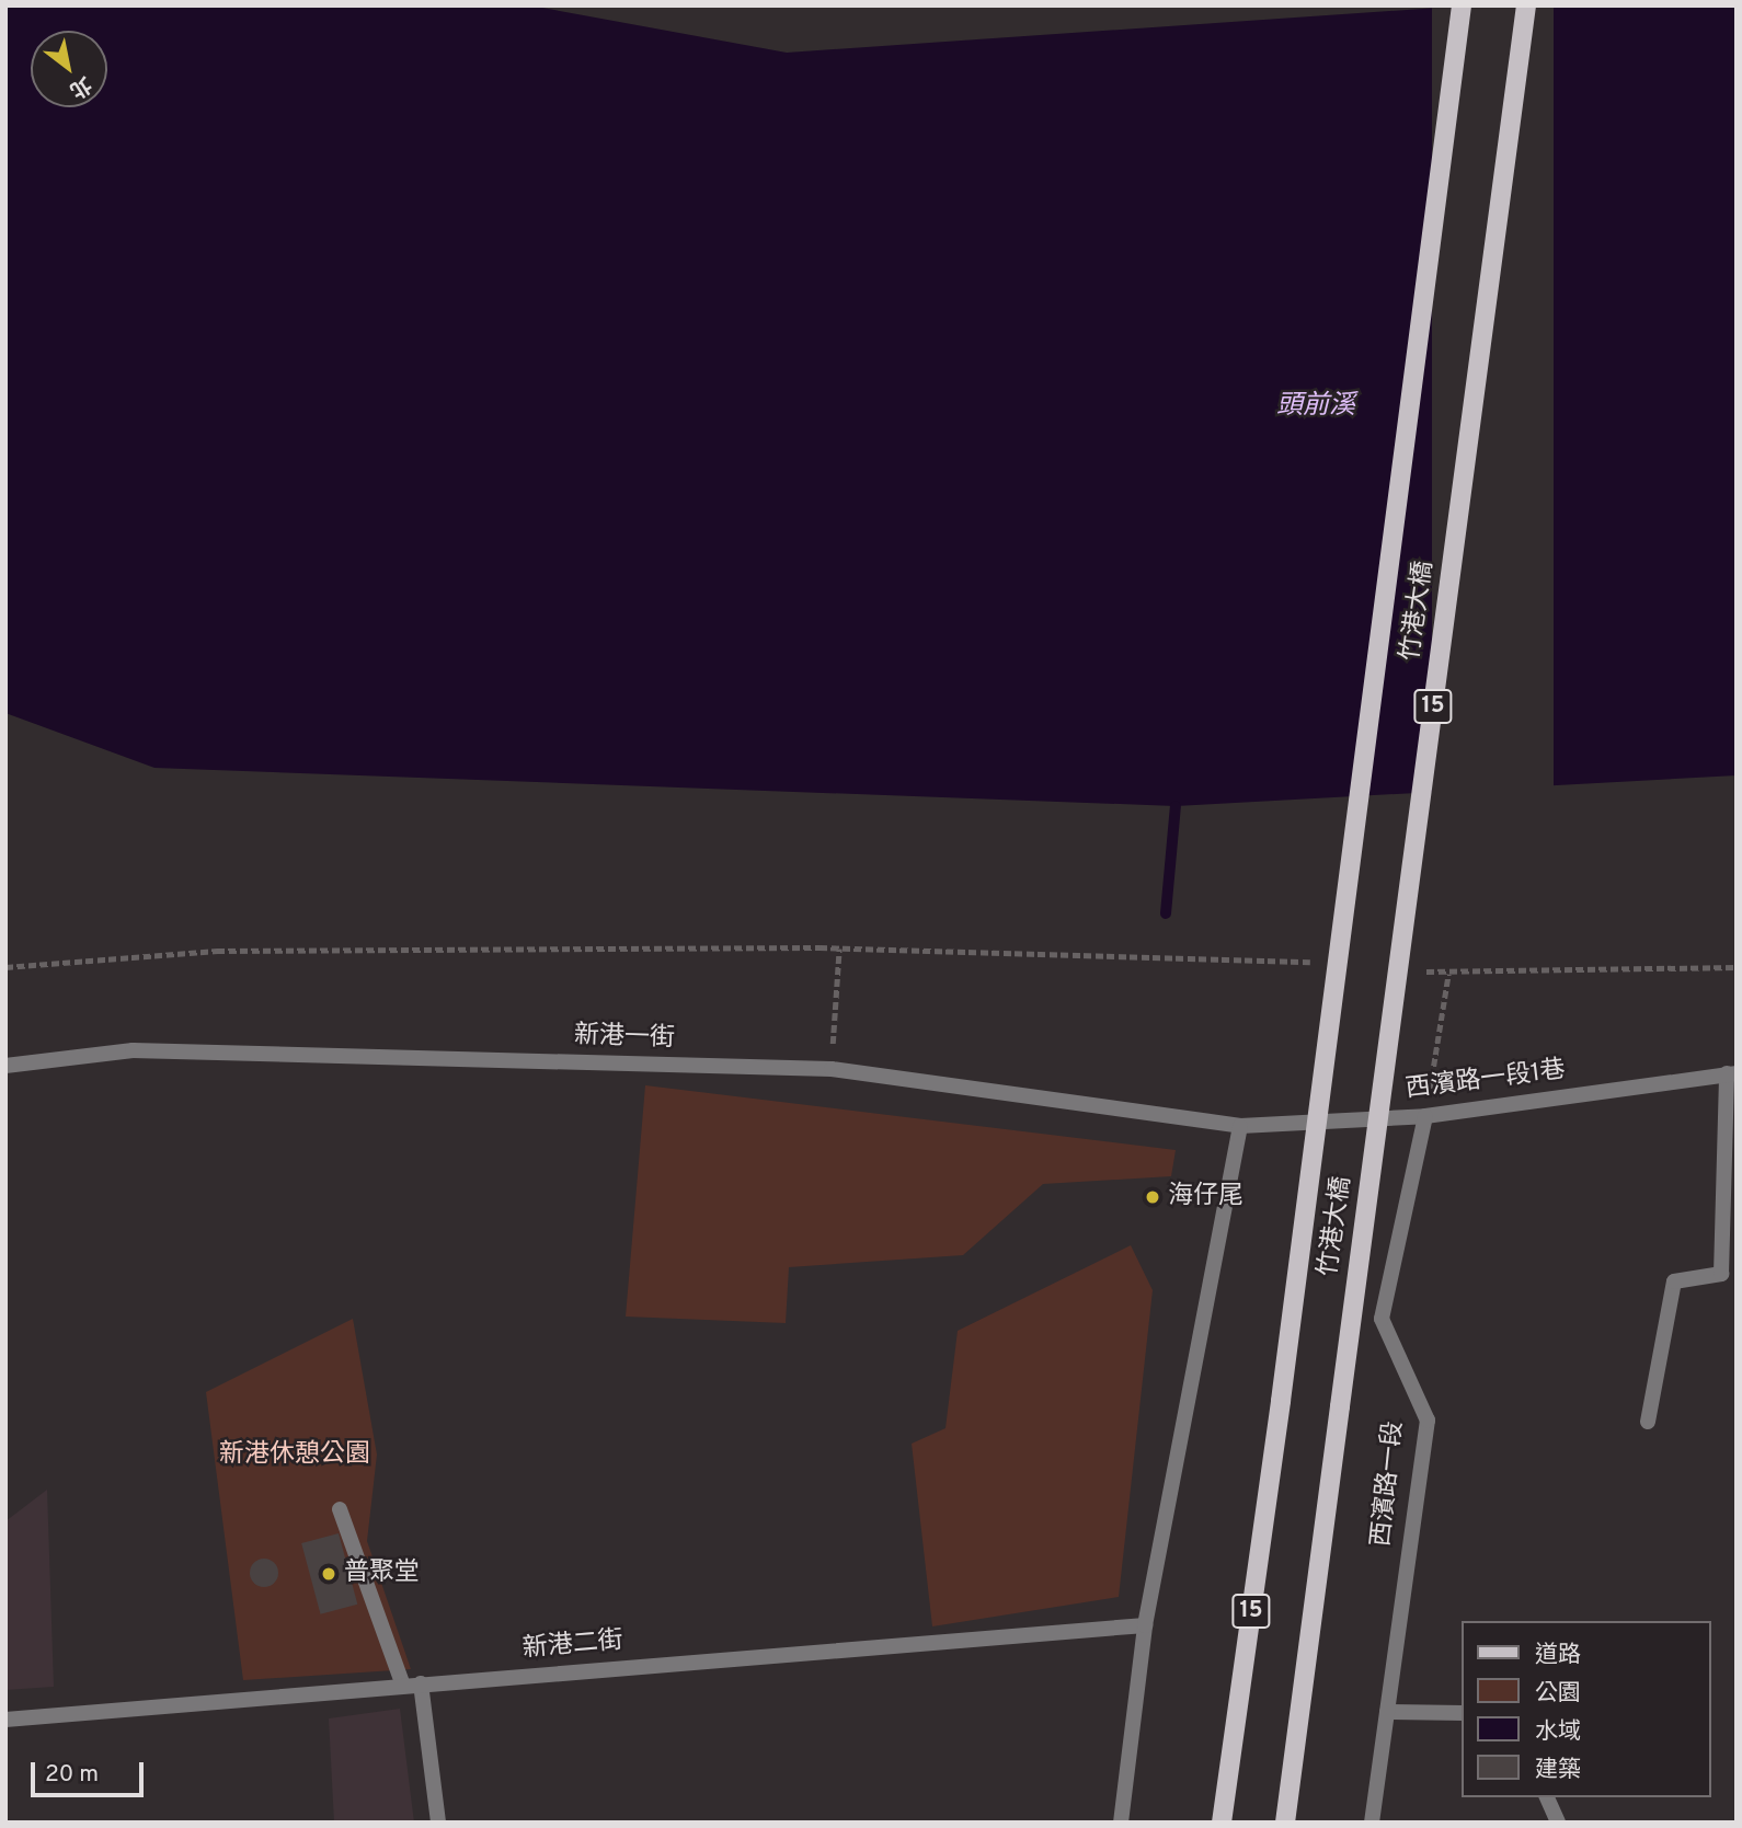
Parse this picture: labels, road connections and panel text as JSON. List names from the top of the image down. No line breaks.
{"streets":{"main road":["竹港大橋","15"],"street":["新港一街","西濱路一段1巷","西濱路一段","新港二街"]},"crossings":[["新港一街","西濱路一段1巷"],["西濱路一段1巷","西濱路一段"]],"water":["頭前溪"],"parks":["新港休憩公園"],"places":["海仔尾","普聚堂"],"legend":["道路","公園","水域","建築"],"scale_bar":"20 m","north":"bottom right"}
